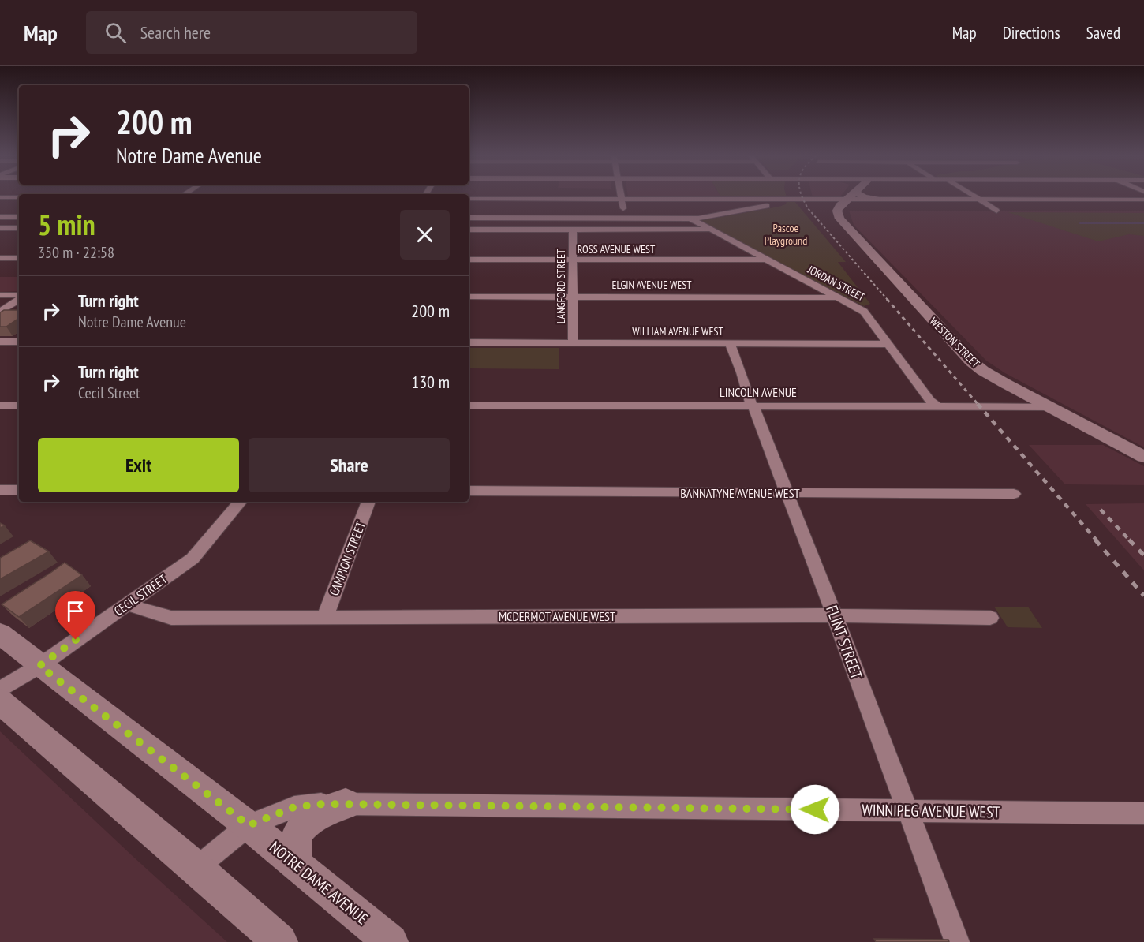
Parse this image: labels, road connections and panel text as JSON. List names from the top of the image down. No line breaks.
{"streets":{"main road":["WESTON STREET","NOTRE DAME AVENUE"],"street":["ROSS AVENUE WEST","JORDAN STREET","ELGIN AVENUE WEST","LANGFORD STREET","WILLIAM AVENUE WEST","LINCOLN AVENUE","BANNATYNE AVENUE WEST","CAMPION STREET","CECIL STREET","MCDERMOT AVENUE WEST","FLINT STREET","WINNIPEG AVENUE WEST"]},"crossings":[["ROSS AVENUE WEST","JORDAN STREET"],["ROSS AVENUE WEST","LANGFORD STREET"],["JORDAN STREET","ELGIN AVENUE WEST"],["JORDAN STREET","WILLIAM AVENUE WEST"],["JORDAN STREET","LINCOLN AVENUE"],["ELGIN AVENUE WEST","LANGFORD STREET"],["LANGFORD STREET","WILLIAM AVENUE WEST"],["WILLIAM AVENUE WEST","FLINT STREET"],["WESTON STREET","LINCOLN AVENUE"],["LINCOLN AVENUE","FLINT STREET"],["BANNATYNE AVENUE WEST","FLINT STREET"],["CAMPION STREET","MCDERMOT AVENUE WEST"],["CECIL STREET","MCDERMOT AVENUE WEST"],["CECIL STREET","NOTRE DAME AVENUE"],["MCDERMOT AVENUE WEST","FLINT STREET"],["FLINT STREET","WINNIPEG AVENUE WEST"],["WINNIPEG AVENUE WEST","NOTRE DAME AVENUE"]],"parks":["Pascoe Playground"],"page":{"header":"Map","search":"Search here","nav":["Map","Directions","Saved"],"turn":["200 m","Notre Dame Avenue"],"heading":["5 min","350 m · 22:58"],"list":[{"name":"Turn right","note":"Notre Dame Avenue","value":"200 m"},{"name":"Turn right","note":"Cecil Street","value":"130 m"}],"buttons":["Exit","Share"]}}
